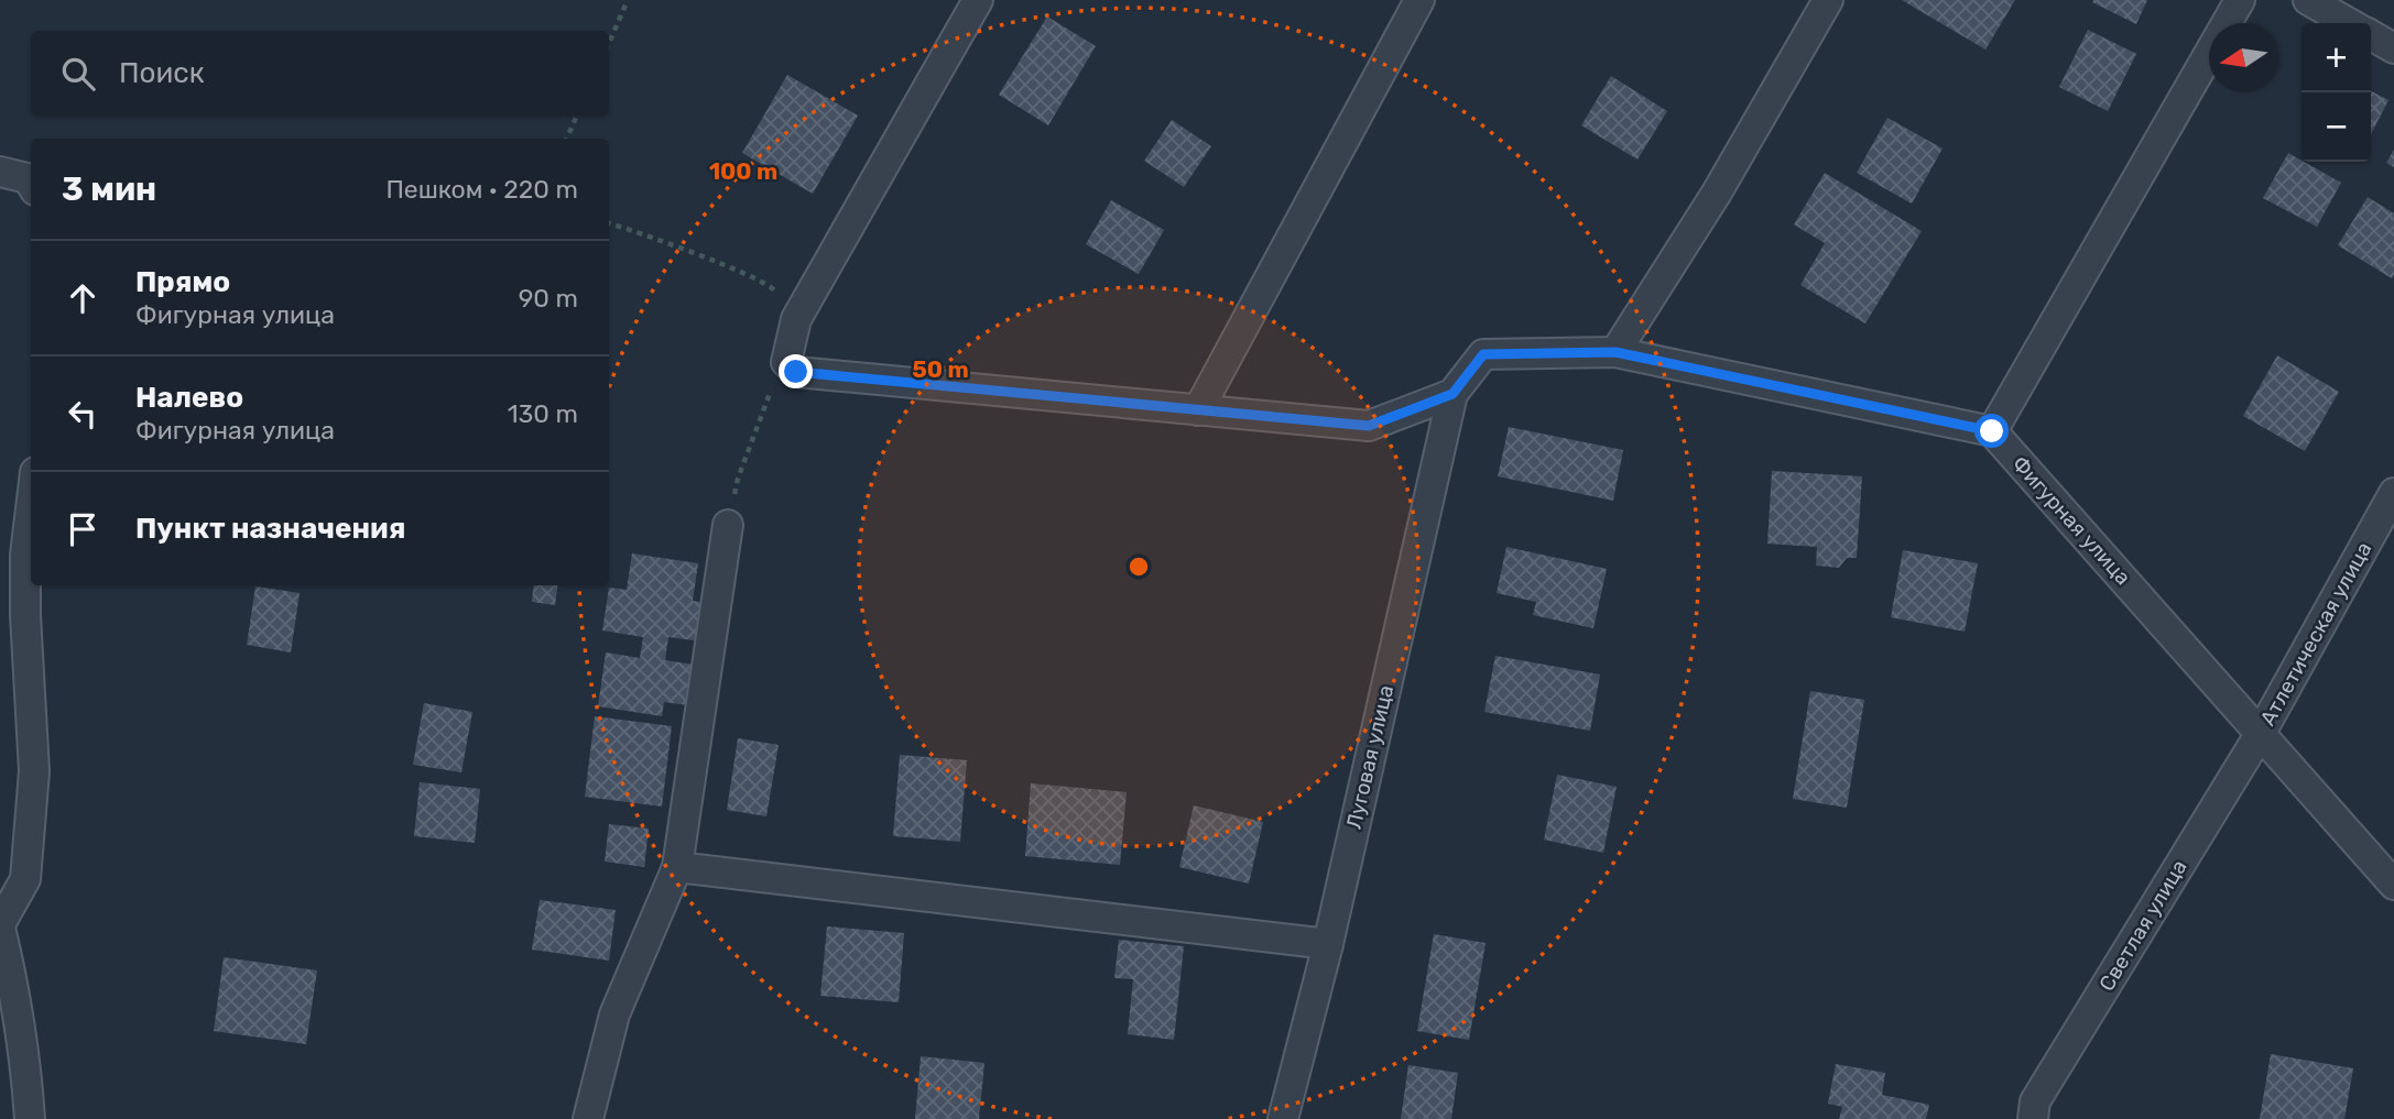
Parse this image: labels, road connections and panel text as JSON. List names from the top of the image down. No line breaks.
{"streets":{"street":["Фигурная улица","Атлетическая улица","Луговая улица","Светлая улица"]},"crossings":[["Фигурная улица","Атлетическая улица"],["Фигурная улица","Светлая улица"],["Атлетическая улица","Светлая улица"]],"north":"left","page":{"map_buttons":["+","−"],"search":"Поиск","heading":["3 мин","Пешком · 220 m"],"list":[["Прямо","Фигурная улица","90 m"],["Налево","Фигурная улица","130 m"],"Пункт назначения"]},"rings":["100 m","50 m"]}
